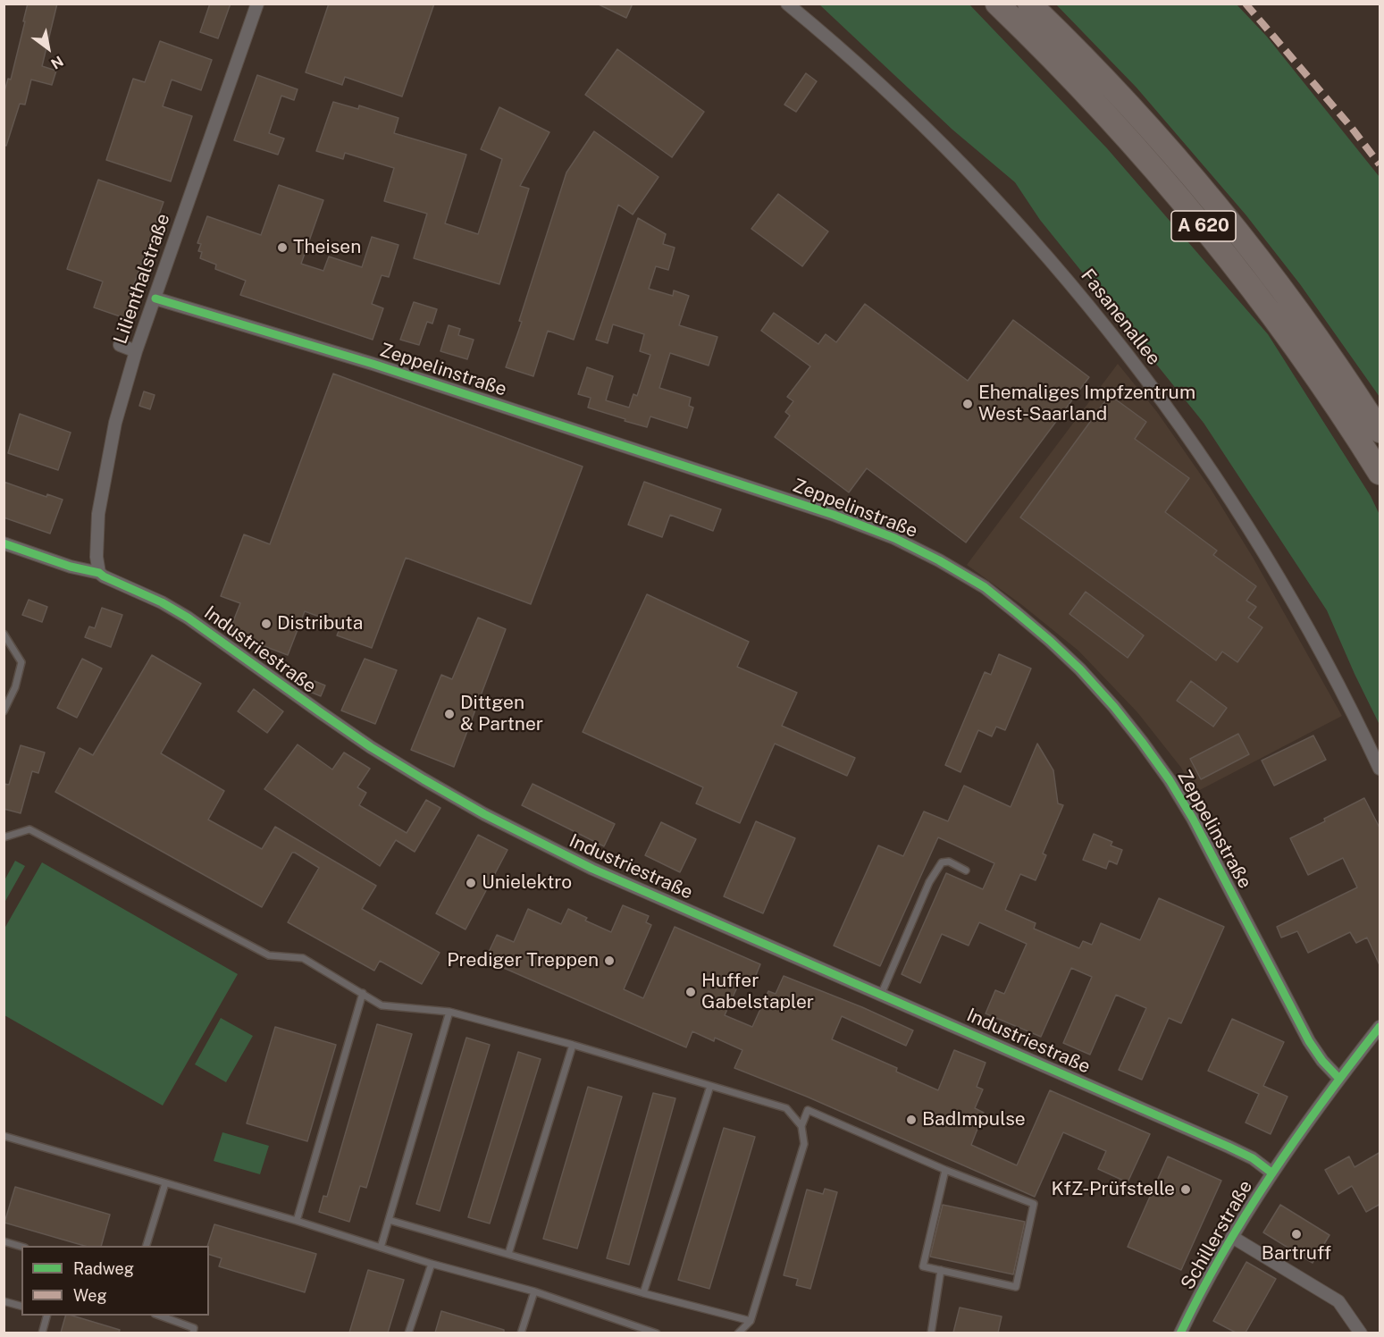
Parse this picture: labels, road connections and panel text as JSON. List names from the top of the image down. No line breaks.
{"streets":{"highway":["A 620"],"street":["Lilienthalstraße","Fasanenallee","Zeppelinstraße","Industriestraße","Schillerstraße"]},"crossings":[["Lilienthalstraße","Zeppelinstraße"],["Lilienthalstraße","Industriestraße"],["Zeppelinstraße","Schillerstraße"],["Industriestraße","Schillerstraße"]],"places":["Theisen","Ehemaliges Impfzentrum West-Saarland","Distributa","Dittgen & Partner","Unielektro","Prediger Treppen","Huffer Gabelstapler","BadImpulse","KfZ-Prüfstelle","Bartruff"],"legend":["Radweg","Weg"],"north":"bottom right"}
